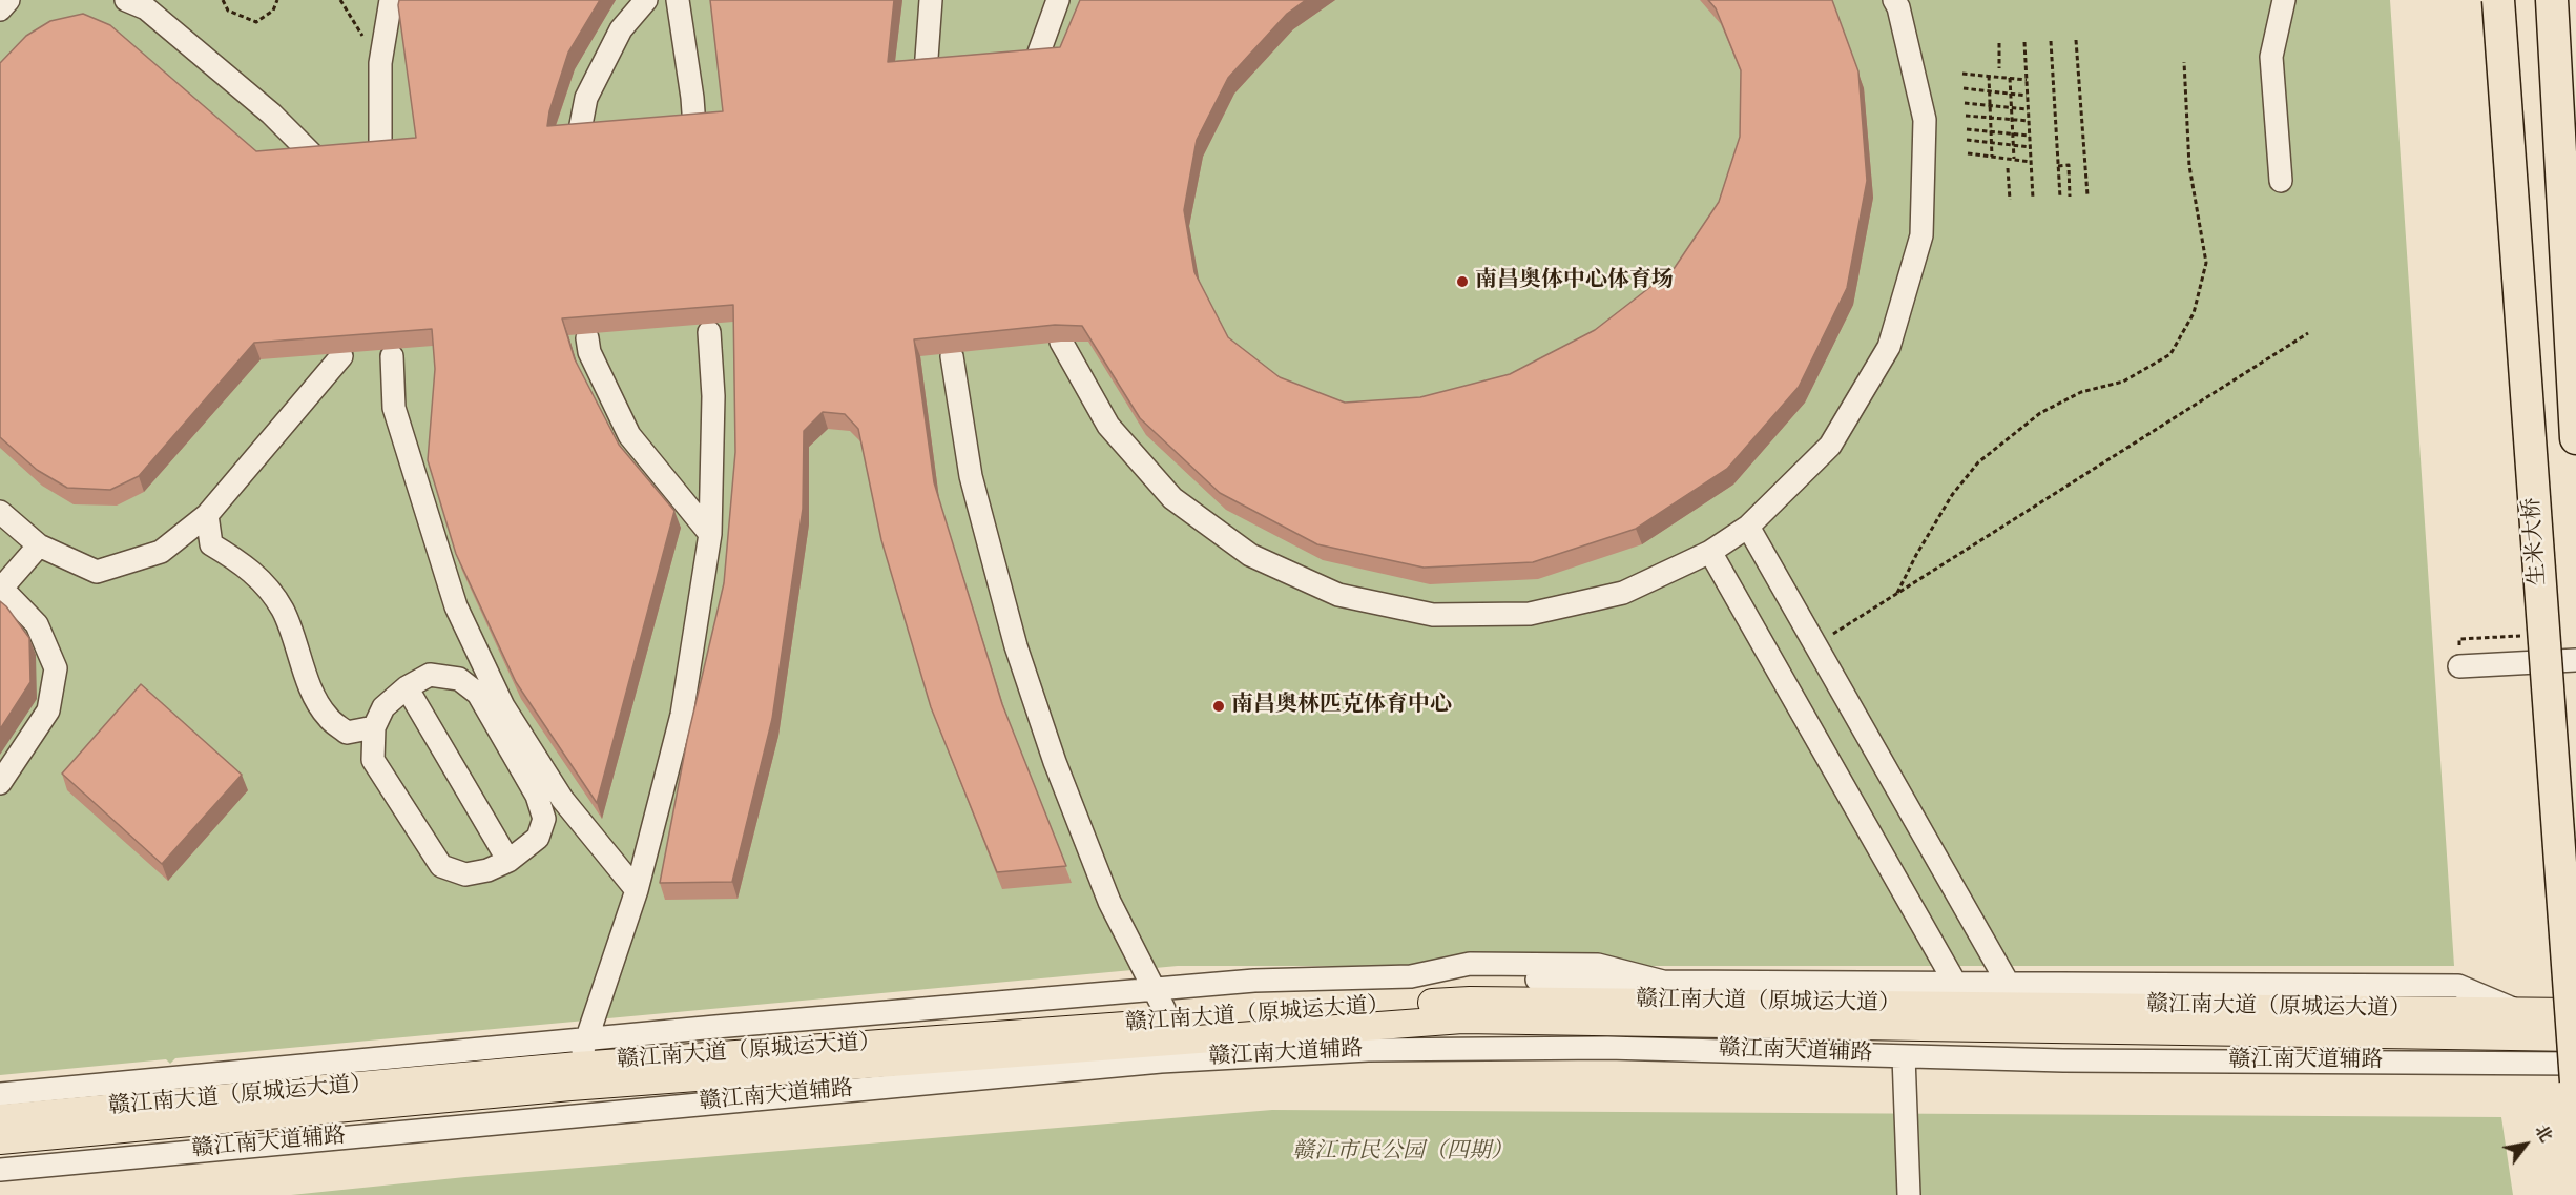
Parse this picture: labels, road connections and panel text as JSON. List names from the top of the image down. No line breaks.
{"streets":{"highway":["生米大桥"],"main road":["赣江南大道（原城运大道）"],"street":["赣江南大道辅路"]},"parks":["赣江市民公园（四期）"],"places":["南昌奥体中心体育场","南昌奥林匹克体育中心"],"north":"top right"}
